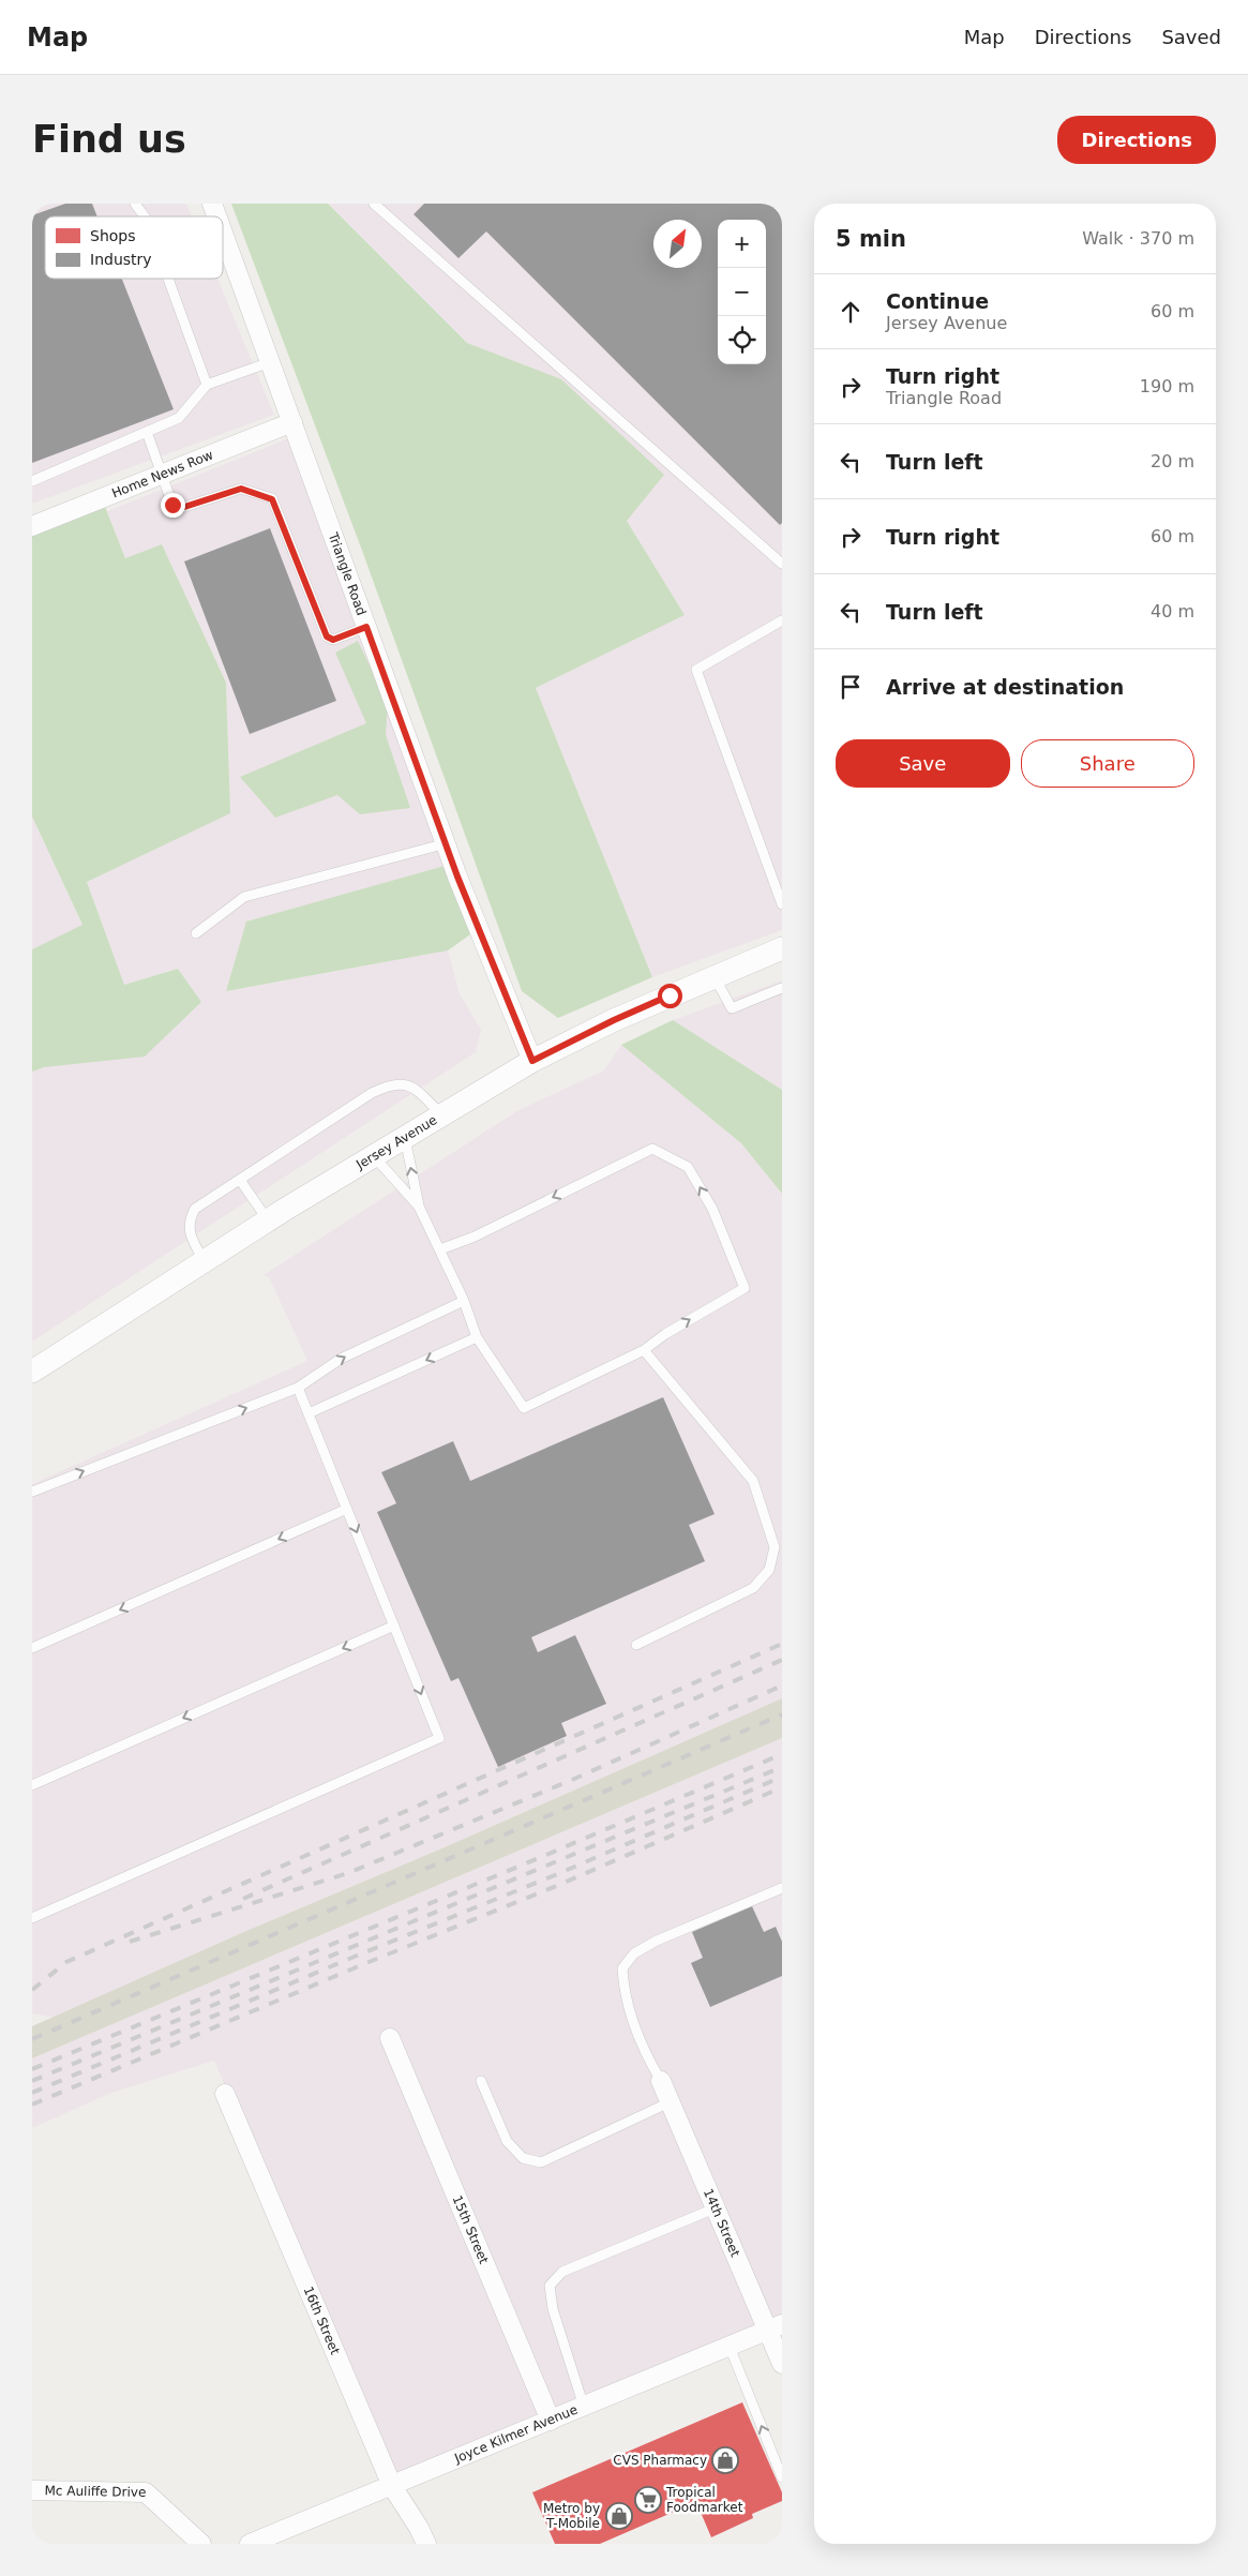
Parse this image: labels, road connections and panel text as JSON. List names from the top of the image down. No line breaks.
{"streets":{"street":["Home News Row","Triangle Road","Jersey Avenue","14th Street","15th Street","16th Street","Joyce Kilmer Avenue","Mc Auliffe Drive"]},"crossings":[["Home News Row","Triangle Road"],["Triangle Road","Jersey Avenue"],["14th Street","Joyce Kilmer Avenue"],["15th Street","Joyce Kilmer Avenue"],["16th Street","Joyce Kilmer Avenue"]],"places":{"shop":["CVS Pharmacy","Metro by T-Mobile"],"supermarket":["Tropical Foodmarket"]},"legend":["Shops","Industry"],"north":"top right","page":{"header":"Map","nav":["Map","Directions","Saved"],"buttons":["Directions",["Save","Share"]],"title":"Find us","heading":["5 min","Walk · 370 m"],"map_buttons":["+","−"],"list":[["Continue","Jersey Avenue","60 m"],["Turn right","Triangle Road","190 m"],["Turn left","20 m"],["Turn right","60 m"],["Turn left","40 m"],"Arrive at destination"]}}
